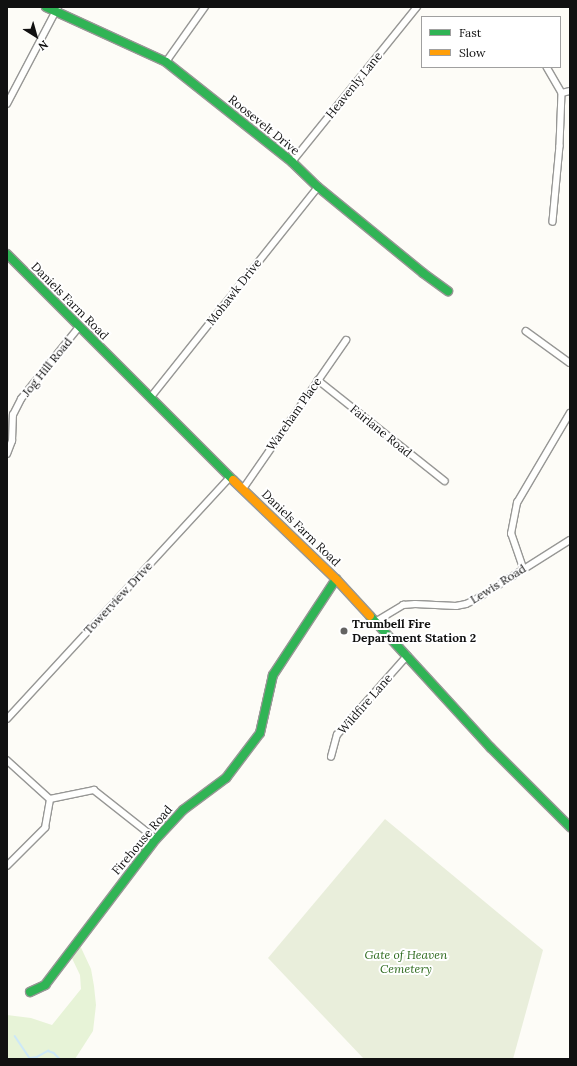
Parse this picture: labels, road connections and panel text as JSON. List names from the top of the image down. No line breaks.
{"streets":{"street":["Heavenly Lane","Roosevelt Drive","Mohawk Drive","Daniels Farm Road","Jog Hill Road","Wareham Place","Fairlane Road","Lewis Road","Towerview Drive","Wildfire Lane","Firehouse Road"]},"crossings":[["Heavenly Lane","Roosevelt Drive"],["Roosevelt Drive","Mohawk Drive"],["Mohawk Drive","Daniels Farm Road"],["Daniels Farm Road","Jog Hill Road"],["Daniels Farm Road","Wareham Place"],["Daniels Farm Road","Lewis Road"],["Daniels Farm Road","Towerview Drive"],["Daniels Farm Road","Wildfire Lane"],["Daniels Farm Road","Firehouse Road"],["Wareham Place","Fairlane Road"]],"parks":["Gate of Heaven Cemetery"],"places":["Trumbell Fire Department Station 2"],"legend":["Fast","Slow"],"north":"bottom right"}
